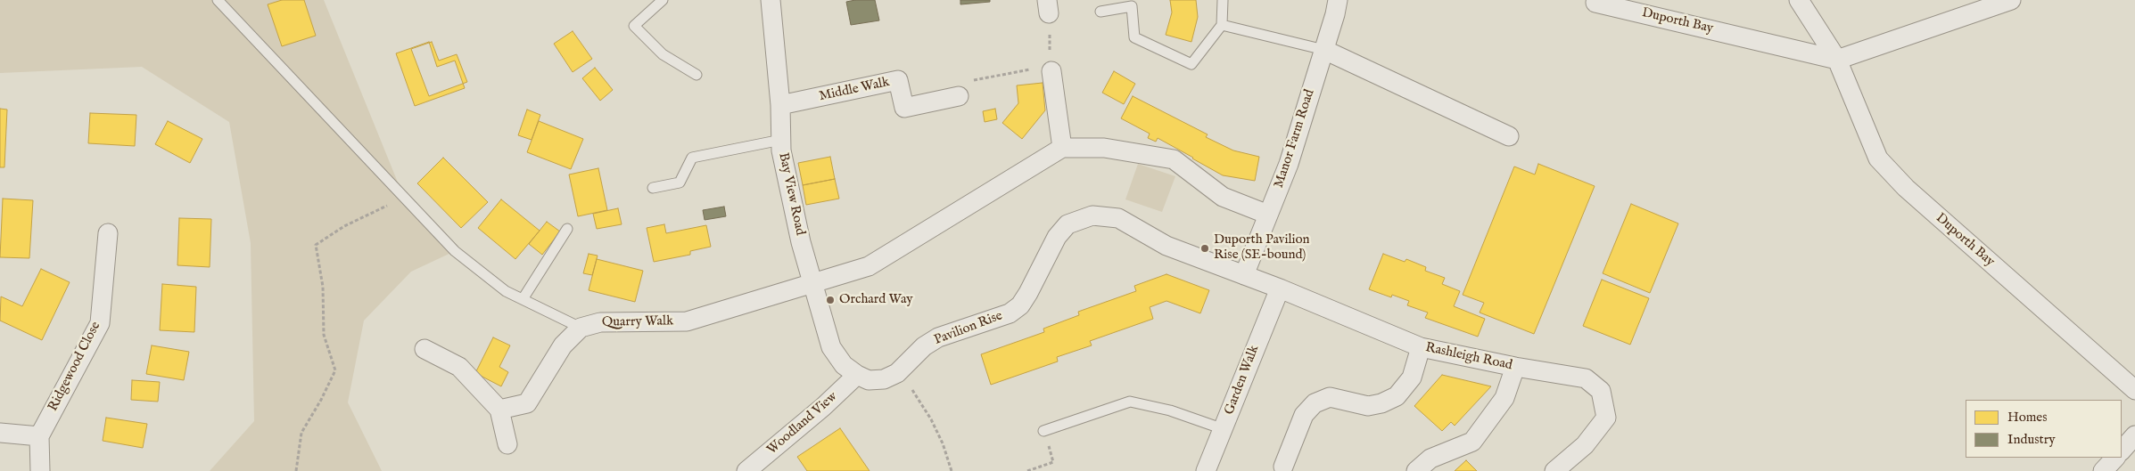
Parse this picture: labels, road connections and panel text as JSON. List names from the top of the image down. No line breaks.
{"streets":{"street":["Duporth Bay","Middle Walk","Manor Farm Road","Bay View Road","Quarry Walk","Pavilion Rise","Rashleigh Road","Ridgewood Close","Garden Walk","Woodland View"]},"crossings":[["Middle Walk","Bay View Road"],["Manor Farm Road","Pavilion Rise"],["Manor Farm Road","Rashleigh Road"],["Bay View Road","Quarry Walk"],["Bay View Road","Pavilion Rise"],["Bay View Road","Woodland View"],["Pavilion Rise","Rashleigh Road"],["Pavilion Rise","Woodland View"],["Rashleigh Road","Garden Walk"]],"places":["Duporth Pavilion Rise (SE-bound)","Orchard Way"],"legend":["Homes","Industry"]}
